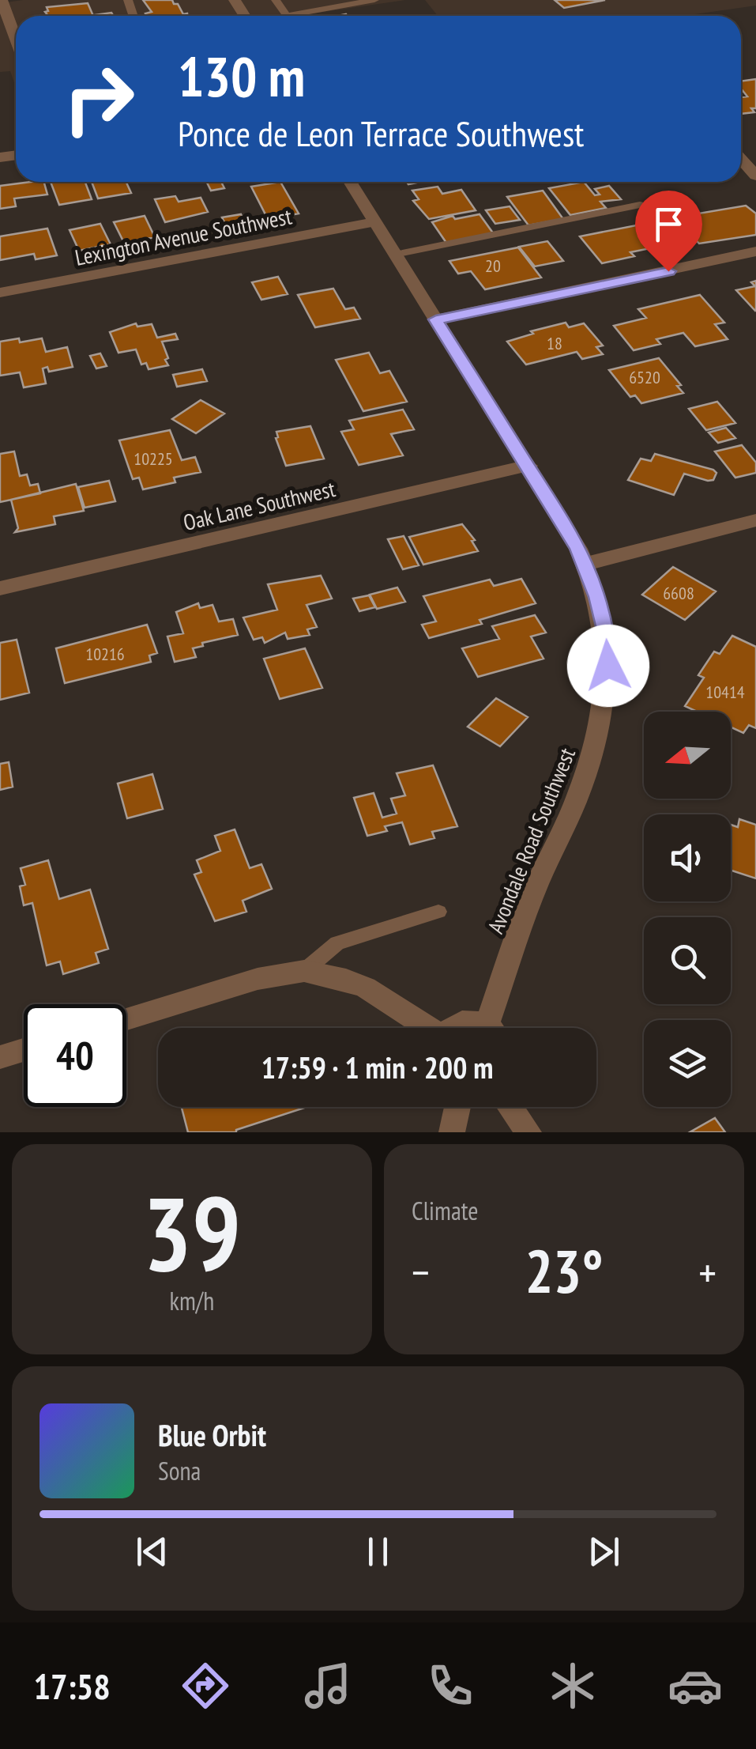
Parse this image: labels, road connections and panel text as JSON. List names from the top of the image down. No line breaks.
{"streets":{"street":["Lexington Avenue Southwest","Oak Lane Southwest","Avondale Road Southwest"]},"crossings":[["Lexington Avenue Southwest","Avondale Road Southwest"],["Oak Lane Southwest","Avondale Road Southwest"]],"house_numbers":["20","18","6520","10225","6608","10216","10414"],"north":"left","page":{"turn":["130 m","Ponce de Leon Terrace Southwest"],"limit":"40","trip":"17:59 · 1 min · 200 m","tile":[["39","km/h"],"Climate"],"heat":["−","23°","+"],"song":["Blue Orbit","Sona"],"tabs":"17:58"}}
